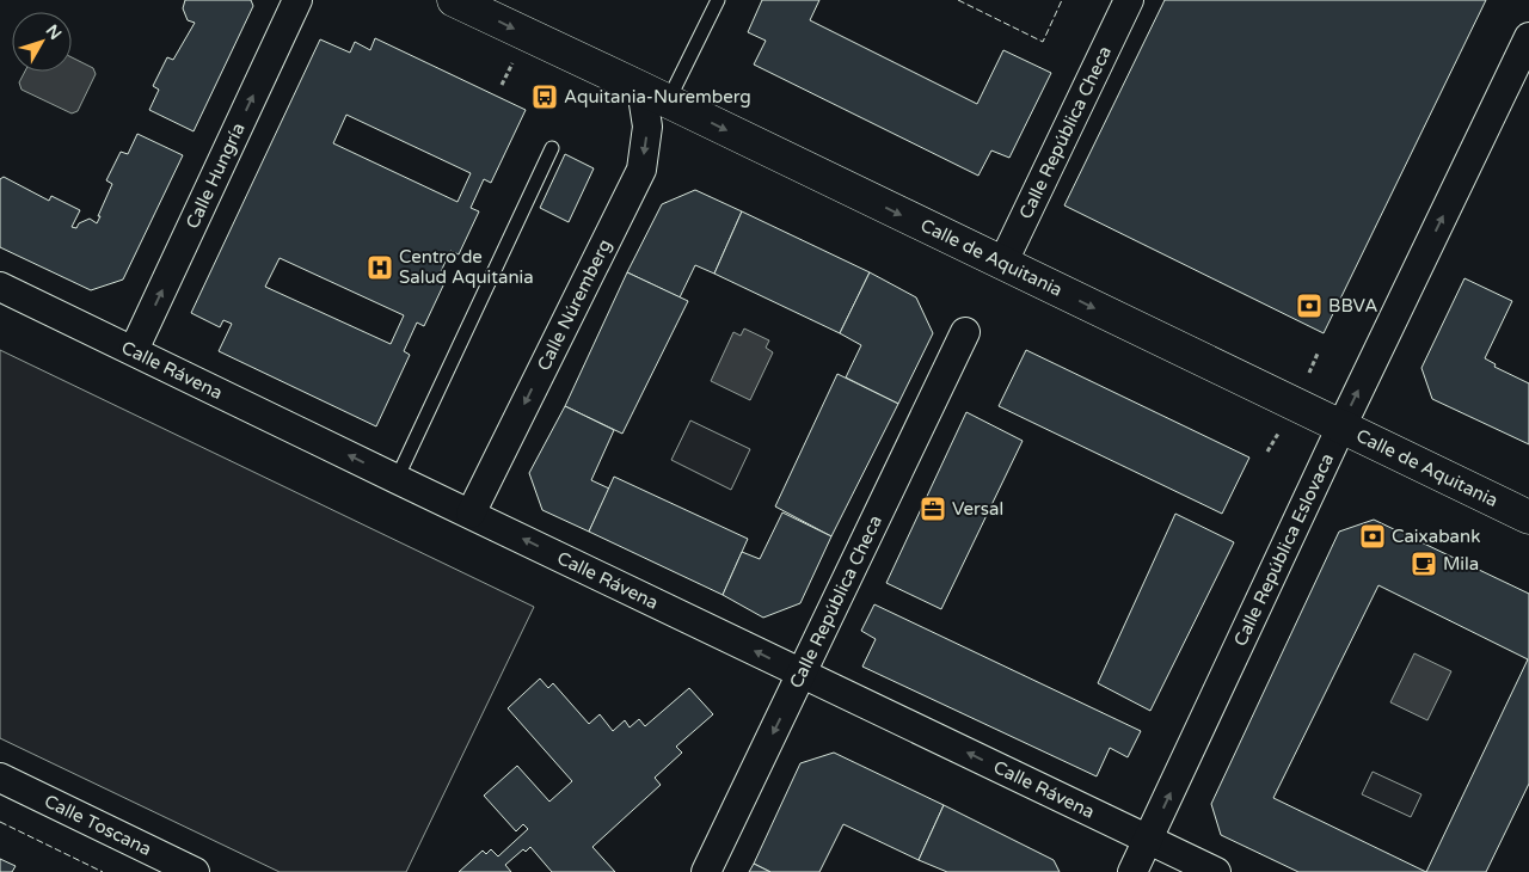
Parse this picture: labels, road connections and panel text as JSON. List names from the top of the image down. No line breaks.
{"streets":{"street":["Calle República Checa","Calle Hungría","Calle de Aquitania","Calle Núremberg","Calle Rávena","Calle República Eslovaca","Calle Toscana"]},"crossings":[["Calle República Checa","Calle de Aquitania"],["Calle República Checa","Calle Rávena"],["Calle Hungría","Calle Rávena"],["Calle de Aquitania","Calle Núremberg"],["Calle de Aquitania","Calle República Eslovaca"],["Calle Núremberg","Calle Rávena"],["Calle Rávena","Calle República Eslovaca"]],"one_way":["Calle Hungría","Calle de Aquitania","Calle Núremberg","Calle Rávena","Calle República Eslovaca"],"places":{"bus stop":["Aquitania-Nuremberg"],"hospital":["Centro de Salud Aquitania"],"bank":["BBVA","Caixabank"],"office":["Versal"],"cafe":["Mila"]},"north":"top right"}
